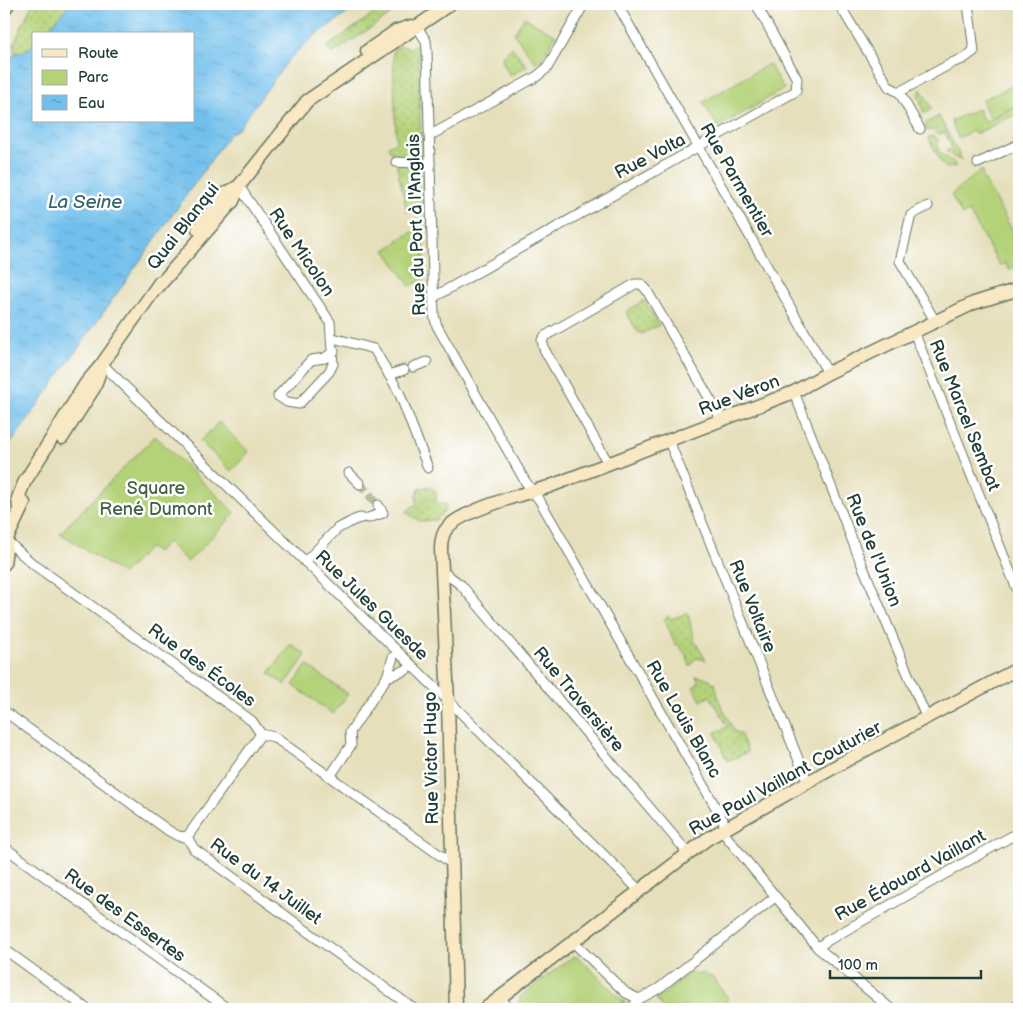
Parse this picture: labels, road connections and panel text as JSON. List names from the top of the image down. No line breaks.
{"streets":{"street":["Rue Volta","Rue Parmentier","Rue du Port à l'Anglais","Quai Blanqui","Rue Micolon","Rue Véron","Rue Marcel Sembat","Rue de l'Union","Rue Jules Guesde","Rue Voltaire","Rue des Écoles","Rue Traversière","Rue Louis Blanc","Rue Victor Hugo","Rue Paul Vaillant Couturier","Rue Édouard Vaillant","Rue du 14 Juillet","Rue des Essertes"]},"crossings":[["Rue Volta","Rue Parmentier"],["Rue Volta","Rue du Port à l'Anglais"],["Rue Parmentier","Rue Véron"],["Rue du Port à l'Anglais","Quai Blanqui"],["Rue du Port à l'Anglais","Rue Véron"],["Rue du Port à l'Anglais","Rue Louis Blanc"],["Quai Blanqui","Rue Micolon"],["Quai Blanqui","Rue Jules Guesde"],["Quai Blanqui","Rue des Écoles"],["Rue Véron","Rue Marcel Sembat"],["Rue Véron","Rue de l'Union"],["Rue Véron","Rue Voltaire"],["Rue Véron","Rue Louis Blanc"],["Rue Véron","Rue Victor Hugo"],["Rue de l'Union","Rue Paul Vaillant Couturier"],["Rue Jules Guesde","Rue Victor Hugo"],["Rue Jules Guesde","Rue Paul Vaillant Couturier"],["Rue Voltaire","Rue Paul Vaillant Couturier"],["Rue des Écoles","Rue Victor Hugo"],["Rue Traversière","Rue Victor Hugo"],["Rue Traversière","Rue Paul Vaillant Couturier"],["Rue Louis Blanc","Rue Paul Vaillant Couturier"],["Rue Louis Blanc","Rue Édouard Vaillant"]],"water":["La Seine"],"parks":["Square René Dumont"],"legend":["Route","Parc","Eau"],"scale_bar":"100 m"}
